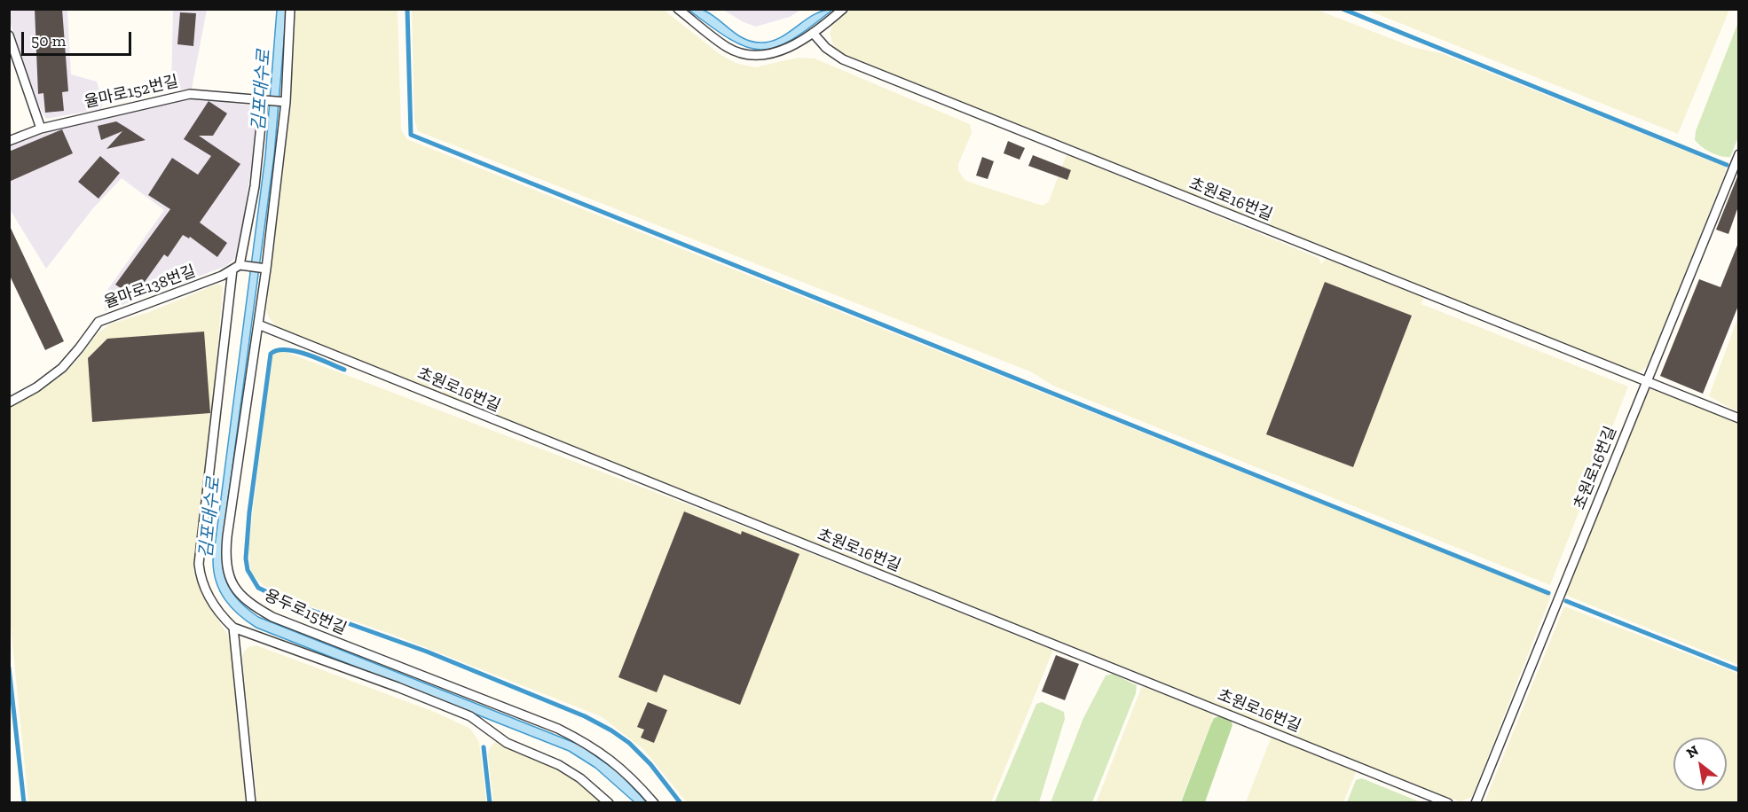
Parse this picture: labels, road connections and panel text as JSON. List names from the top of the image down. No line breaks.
{"streets":{"lane":["율마로152번길","초원로16번길","율마로138번길","용두로15번길"]},"crossings":[["초원로16번길","용두로15번길"],["율마로138번길","용두로15번길"]],"water":["김포대수로"],"scale_bar":"50 m","north":"top left"}
